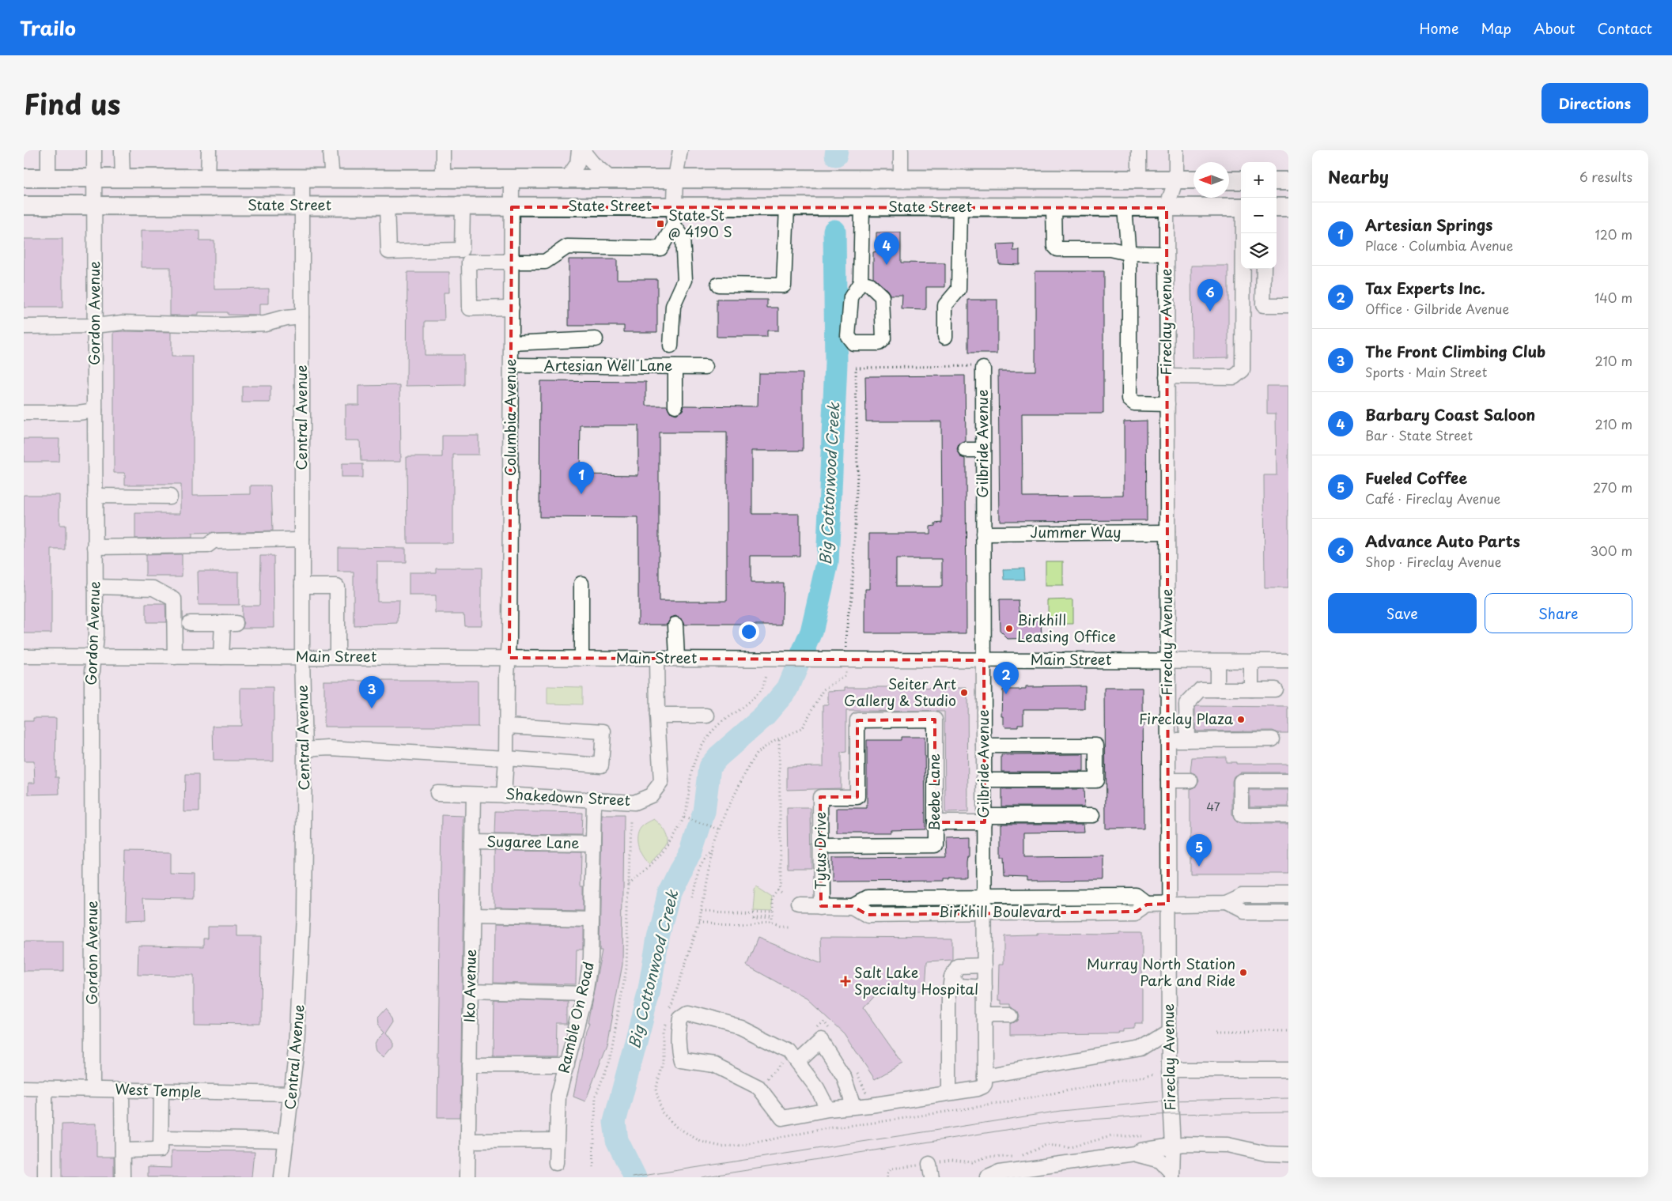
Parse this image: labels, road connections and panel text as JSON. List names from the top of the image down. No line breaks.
{"streets":{"main road":["State Street"],"street":["Gordon Avenue","Fireclay Avenue","Artesian Well Lane","Central Avenue","Columbia Avenue","Gilbride Avenue","Jummer Way","Main Street","Beebe Lane","Shakedown Street","Sugaree Lane","Tytus Drive","Birkhill Boulevard","Iko Avenue","Ramble On Road","West Temple"]},"crossings":[["State Street","Gordon Avenue"],["State Street","Fireclay Avenue"],["State Street","Central Avenue"],["State Street","Columbia Avenue"],["Gordon Avenue","Main Street"],["Gordon Avenue","West Temple"],["Fireclay Avenue","Jummer Way"],["Fireclay Avenue","Main Street"],["Fireclay Avenue","Birkhill Boulevard"],["Artesian Well Lane","Columbia Avenue"],["Central Avenue","Main Street"],["Central Avenue","West Temple"],["Columbia Avenue","Main Street"],["Columbia Avenue","Shakedown Street"],["Gilbride Avenue","Jummer Way"],["Gilbride Avenue","Main Street"],["Gilbride Avenue","Birkhill Boulevard"],["Main Street","Shakedown Street"],["Beebe Lane","Tytus Drive"],["Shakedown Street","Iko Avenue"],["Shakedown Street","Ramble On Road"],["Sugaree Lane","Iko Avenue"],["Sugaree Lane","Ramble On Road"],["Tytus Drive","Birkhill Boulevard"]],"water":["Big Cottonwood Creek"],"places":{"transit":["State St @ 4190 S"],"other":["Birkhill Leasing Office","Seiter Art Gallery & Studio","Fireclay Plaza","Murray North Station Park and Ride"],"health":["Salt Lake Specialty Hospital"]},"house_numbers":["47"],"north":"left","page":{"header":"Trailo","nav":["Home","Map","About","Contact"],"title":"Find us","buttons":["Directions",["Save","Share"]],"heading":["Nearby","6 results"],"map_buttons":["+","−"],"list":[{"mark":"1","name":"Artesian Springs","note":"Place · Columbia Avenue","value":"120 m"},{"mark":"2","name":"Tax Experts Inc.","note":"Office · Gilbride Avenue","value":"140 m"},{"mark":"3","name":"The Front Climbing Club","note":"Sports · Main Street","value":"210 m"},{"mark":"4","name":"Barbary Coast Saloon","note":"Bar · State Street","value":"210 m"},{"mark":"5","name":"Fueled Coffee","note":"Café · Fireclay Avenue","value":"270 m"},{"mark":"6","name":"Advance Auto Parts","note":"Shop · Fireclay Avenue","value":"300 m"}],"pins":["4","6","1","2","3","5"]}}
